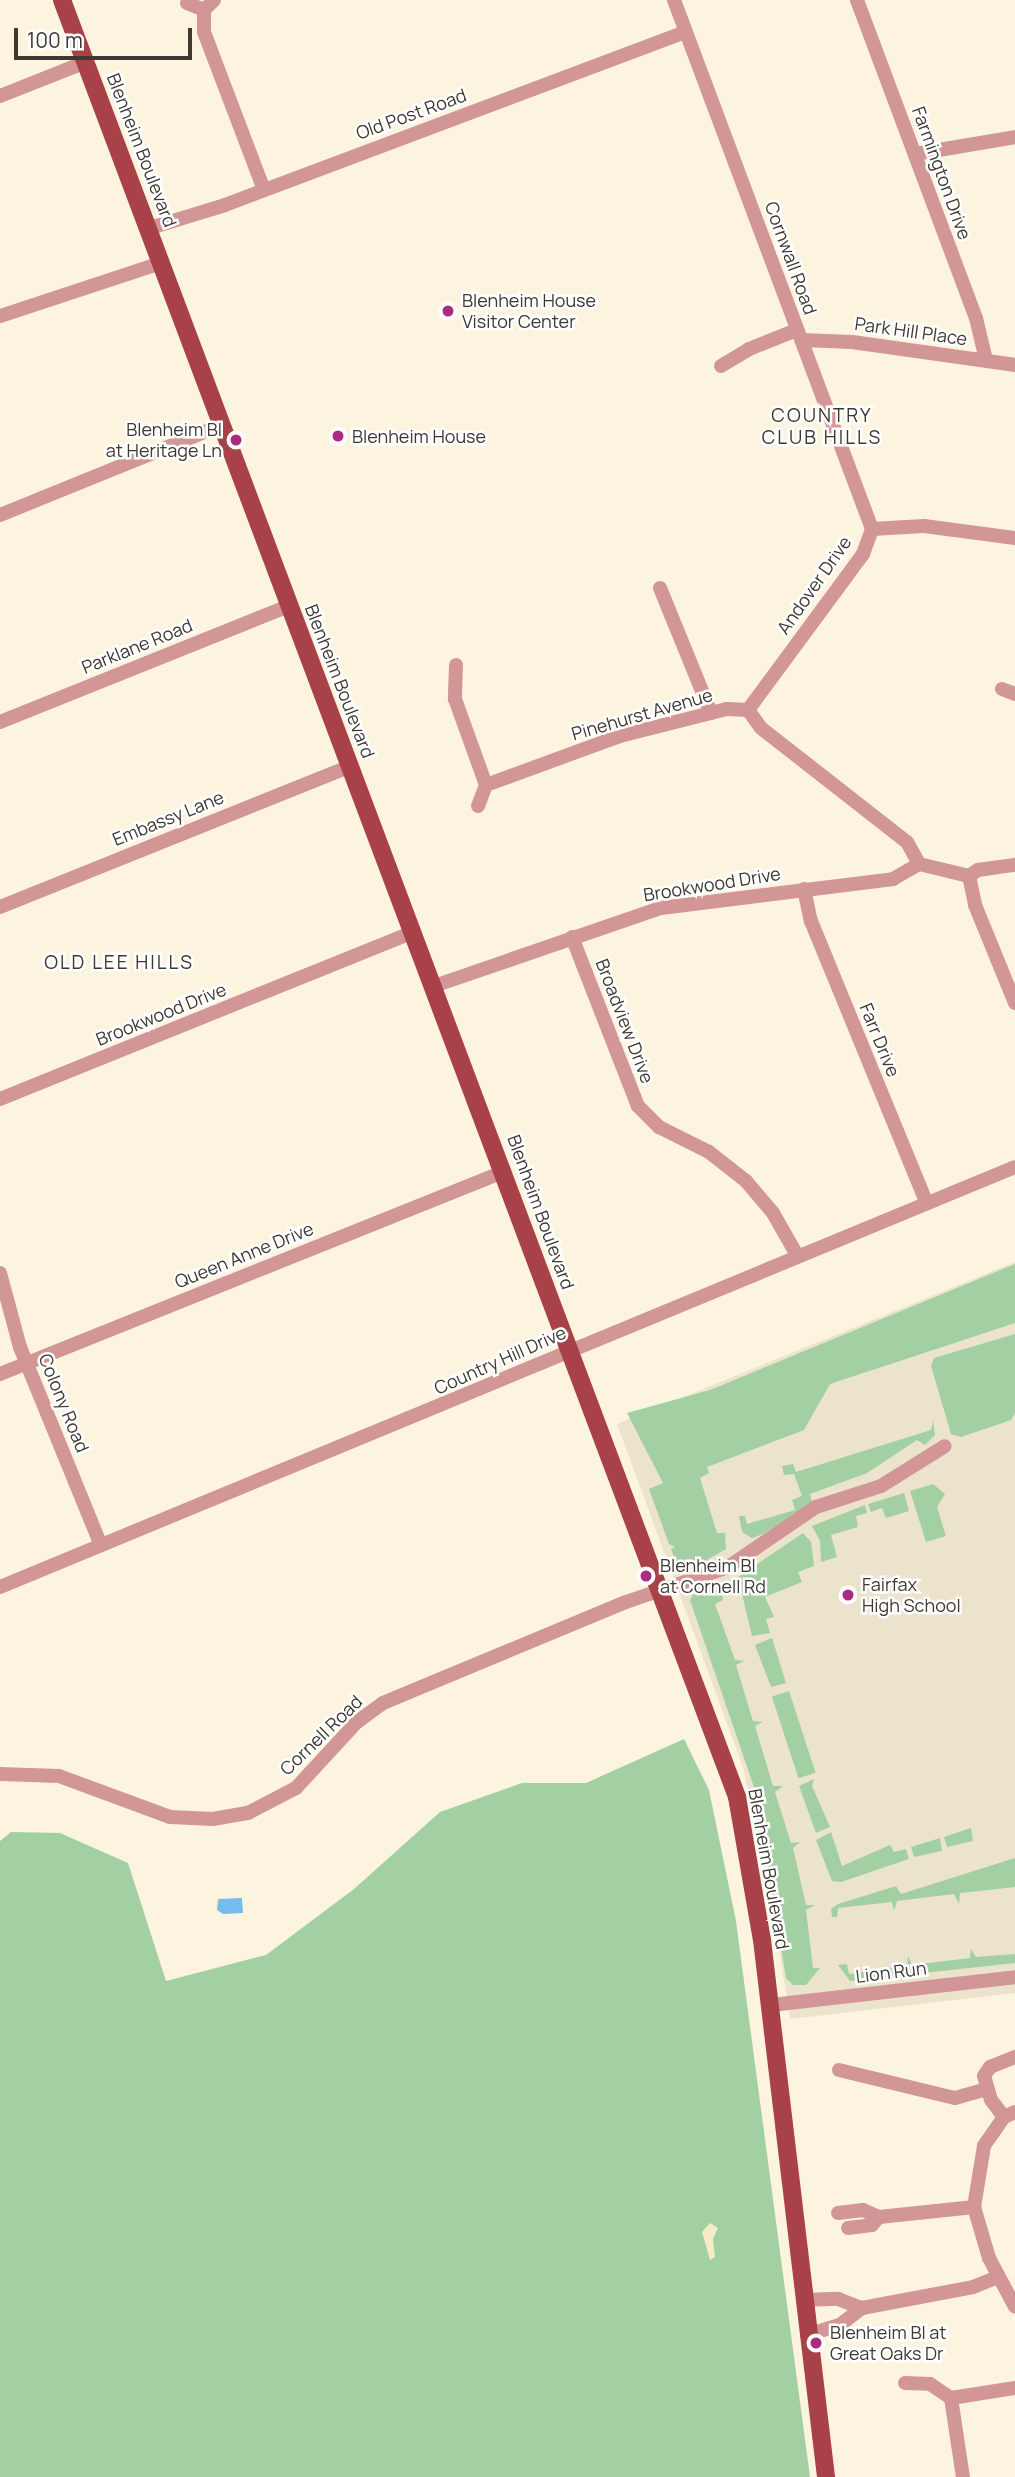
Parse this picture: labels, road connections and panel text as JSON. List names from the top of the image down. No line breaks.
{"streets":{"main road":["Blenheim Boulevard"],"street":["Old Post Road","Farmington Drive","Cornwall Road","Park Hill Place","Andover Drive","Parklane Road","Pinehurst Avenue","Embassy Lane","Brookwood Drive","Broadview Drive","Farr Drive","Queen Anne Drive","Country Hill Drive","Colony Road","Cornell Road","Lion Run"]},"crossings":[["Old Post Road","Blenheim Boulevard"],["Old Post Road","Cornwall Road"],["Blenheim Boulevard","Parklane Road"],["Blenheim Boulevard","Embassy Lane"],["Blenheim Boulevard","Brookwood Drive"],["Blenheim Boulevard","Queen Anne Drive"],["Blenheim Boulevard","Country Hill Drive"],["Blenheim Boulevard","Cornell Road"],["Blenheim Boulevard","Lion Run"],["Farmington Drive","Park Hill Place"],["Cornwall Road","Park Hill Place"],["Cornwall Road","Andover Drive"],["Andover Drive","Pinehurst Avenue"],["Brookwood Drive","Broadview Drive"],["Brookwood Drive","Farr Drive"],["Broadview Drive","Country Hill Drive"],["Farr Drive","Country Hill Drive"],["Queen Anne Drive","Colony Road"],["Country Hill Drive","Colony Road"]],"districts":["COUNTRY CLUB HILLS","OLD LEE HILLS"],"places":["Blenheim House Visitor Center","Blenheim House","Blenheim Bl at Heritage Ln","Blenheim Bl at Cornell Rd","Fairfax High School","Blenheim Bl at Great Oaks Dr"],"scale_bar":"100 m"}
